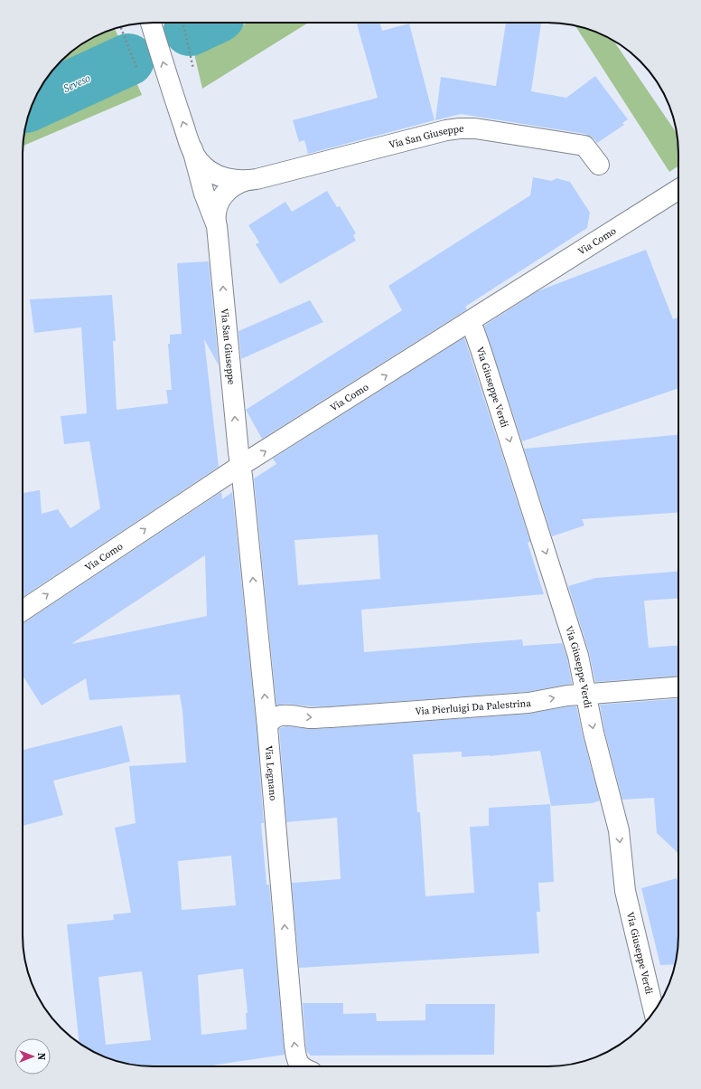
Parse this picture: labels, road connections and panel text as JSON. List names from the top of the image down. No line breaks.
{"streets":{"street":["Via San Giuseppe","Via Como","Via Giuseppe Verdi","Via Pierluigi Da Palestrina","Via Legnano"]},"crossings":[["Via San Giuseppe","Via Como"],["Via San Giuseppe","Via Legnano"],["Via Como","Via Giuseppe Verdi"],["Via Como","Via Legnano"],["Via Giuseppe Verdi","Via Pierluigi Da Palestrina"],["Via Pierluigi Da Palestrina","Via Legnano"]],"one_way":["Via Como","Via Giuseppe Verdi","Via Pierluigi Da Palestrina","Via Legnano"],"water":["Seveso"],"north":"right"}
